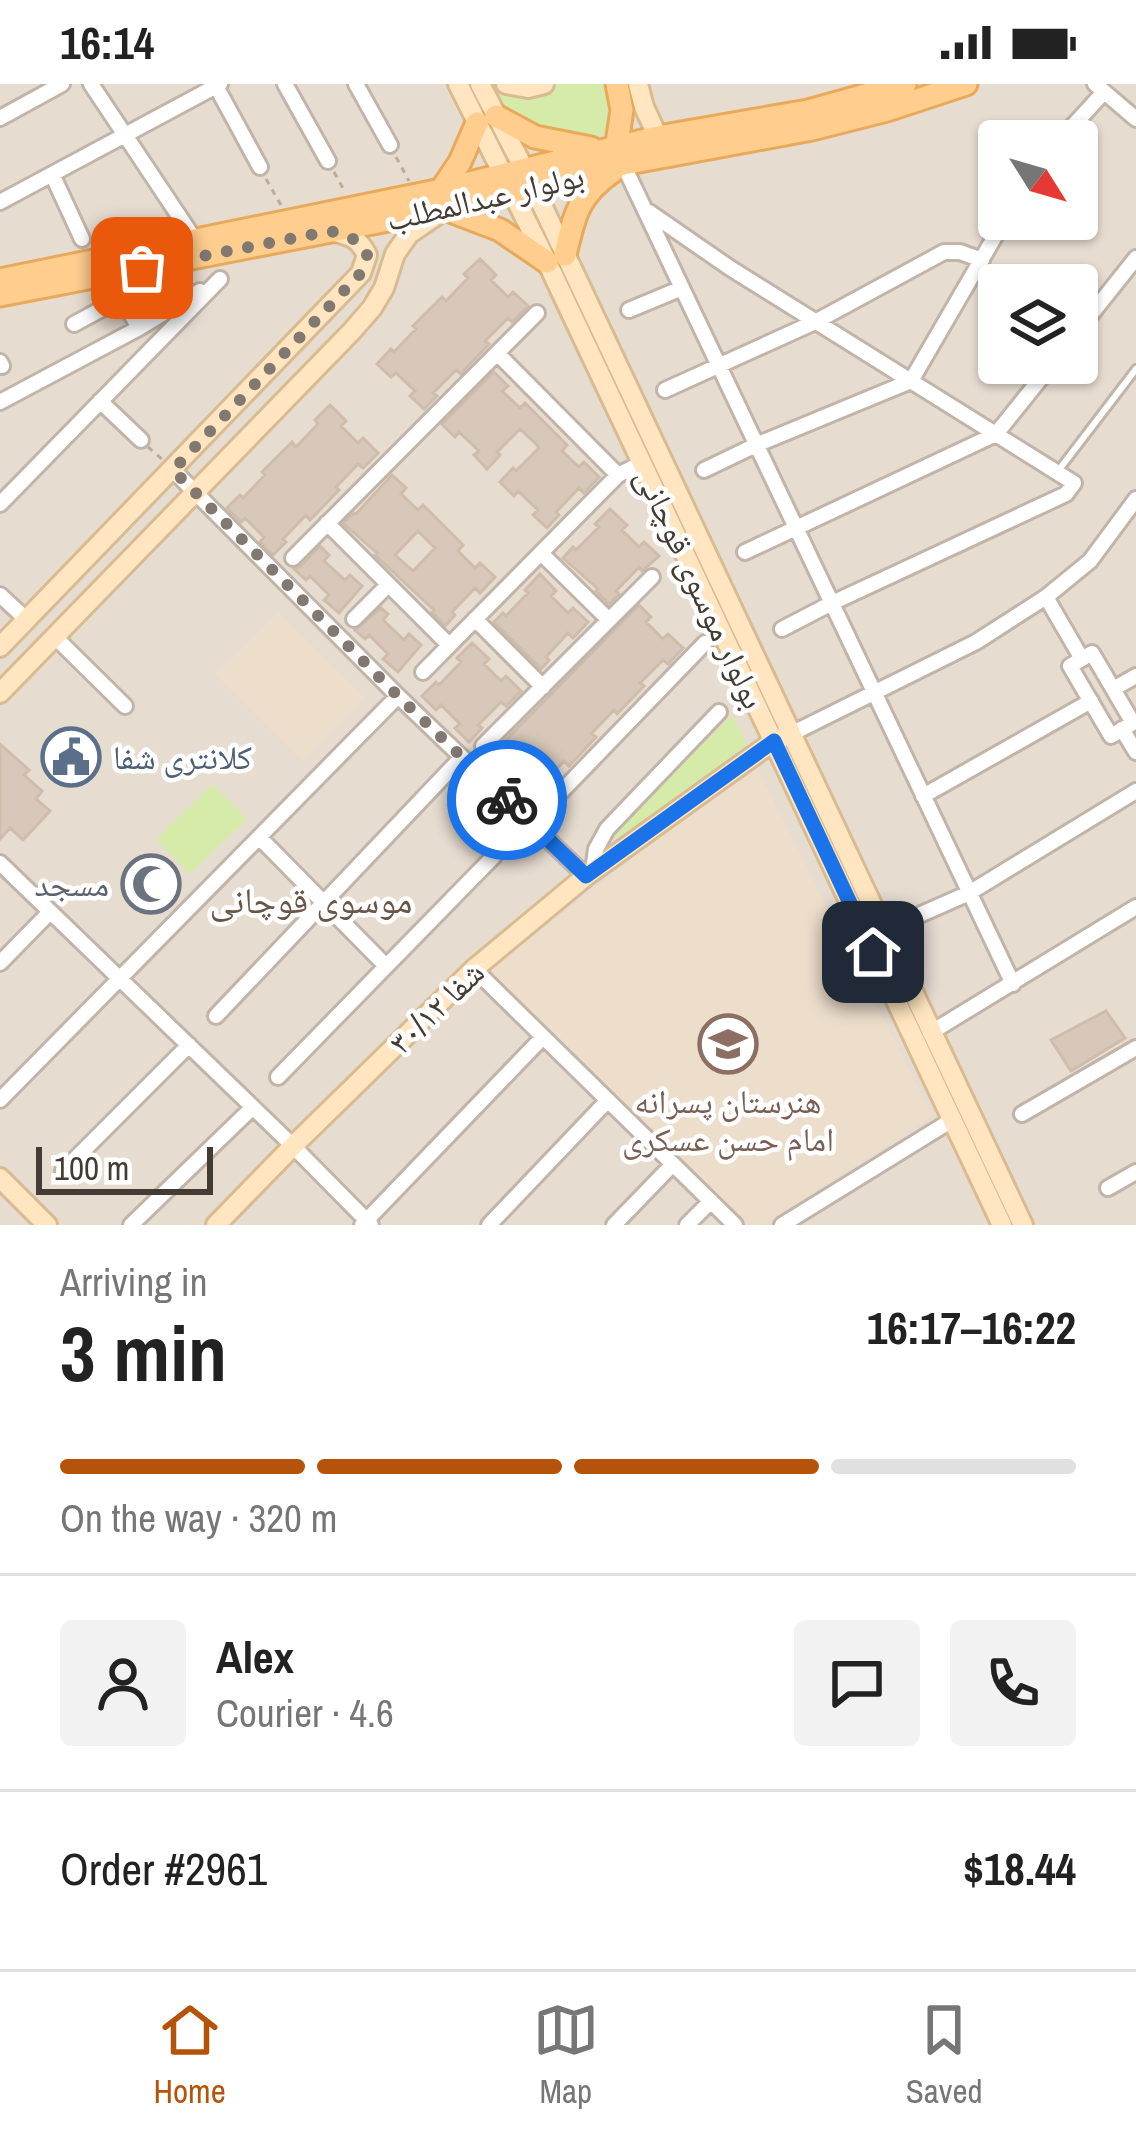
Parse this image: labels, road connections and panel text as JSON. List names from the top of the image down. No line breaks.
{"streets":{"main road":["بولوار عبدالمطلب"],"street":["بولوار موسوی قوچانی","شفا ۳۰/۱۲"]},"crossings":[["بولوار عبدالمطلب","بولوار موسوی قوچانی"],["بولوار موسوی قوچانی","شفا ۳۰/۱۲"]],"districts":["موسوی قوچانی"],"places":{"public building":["کلانتری شفا"],"mosque":["مسجد"],"school or university":["هنرستان پسرانه امام حسن عسکری"]},"scale_bar":"100 m","north":"bottom right","page":{"status":"16:14","scale":"100 m","heading":["3 min","Arriving in","16:17–16:22"],"panel":["Alex","Courier · 4.6","Order #2961","$18.44"],"bar":"On the way · 320 m","tabs":["Home","Map","Saved"]}}
